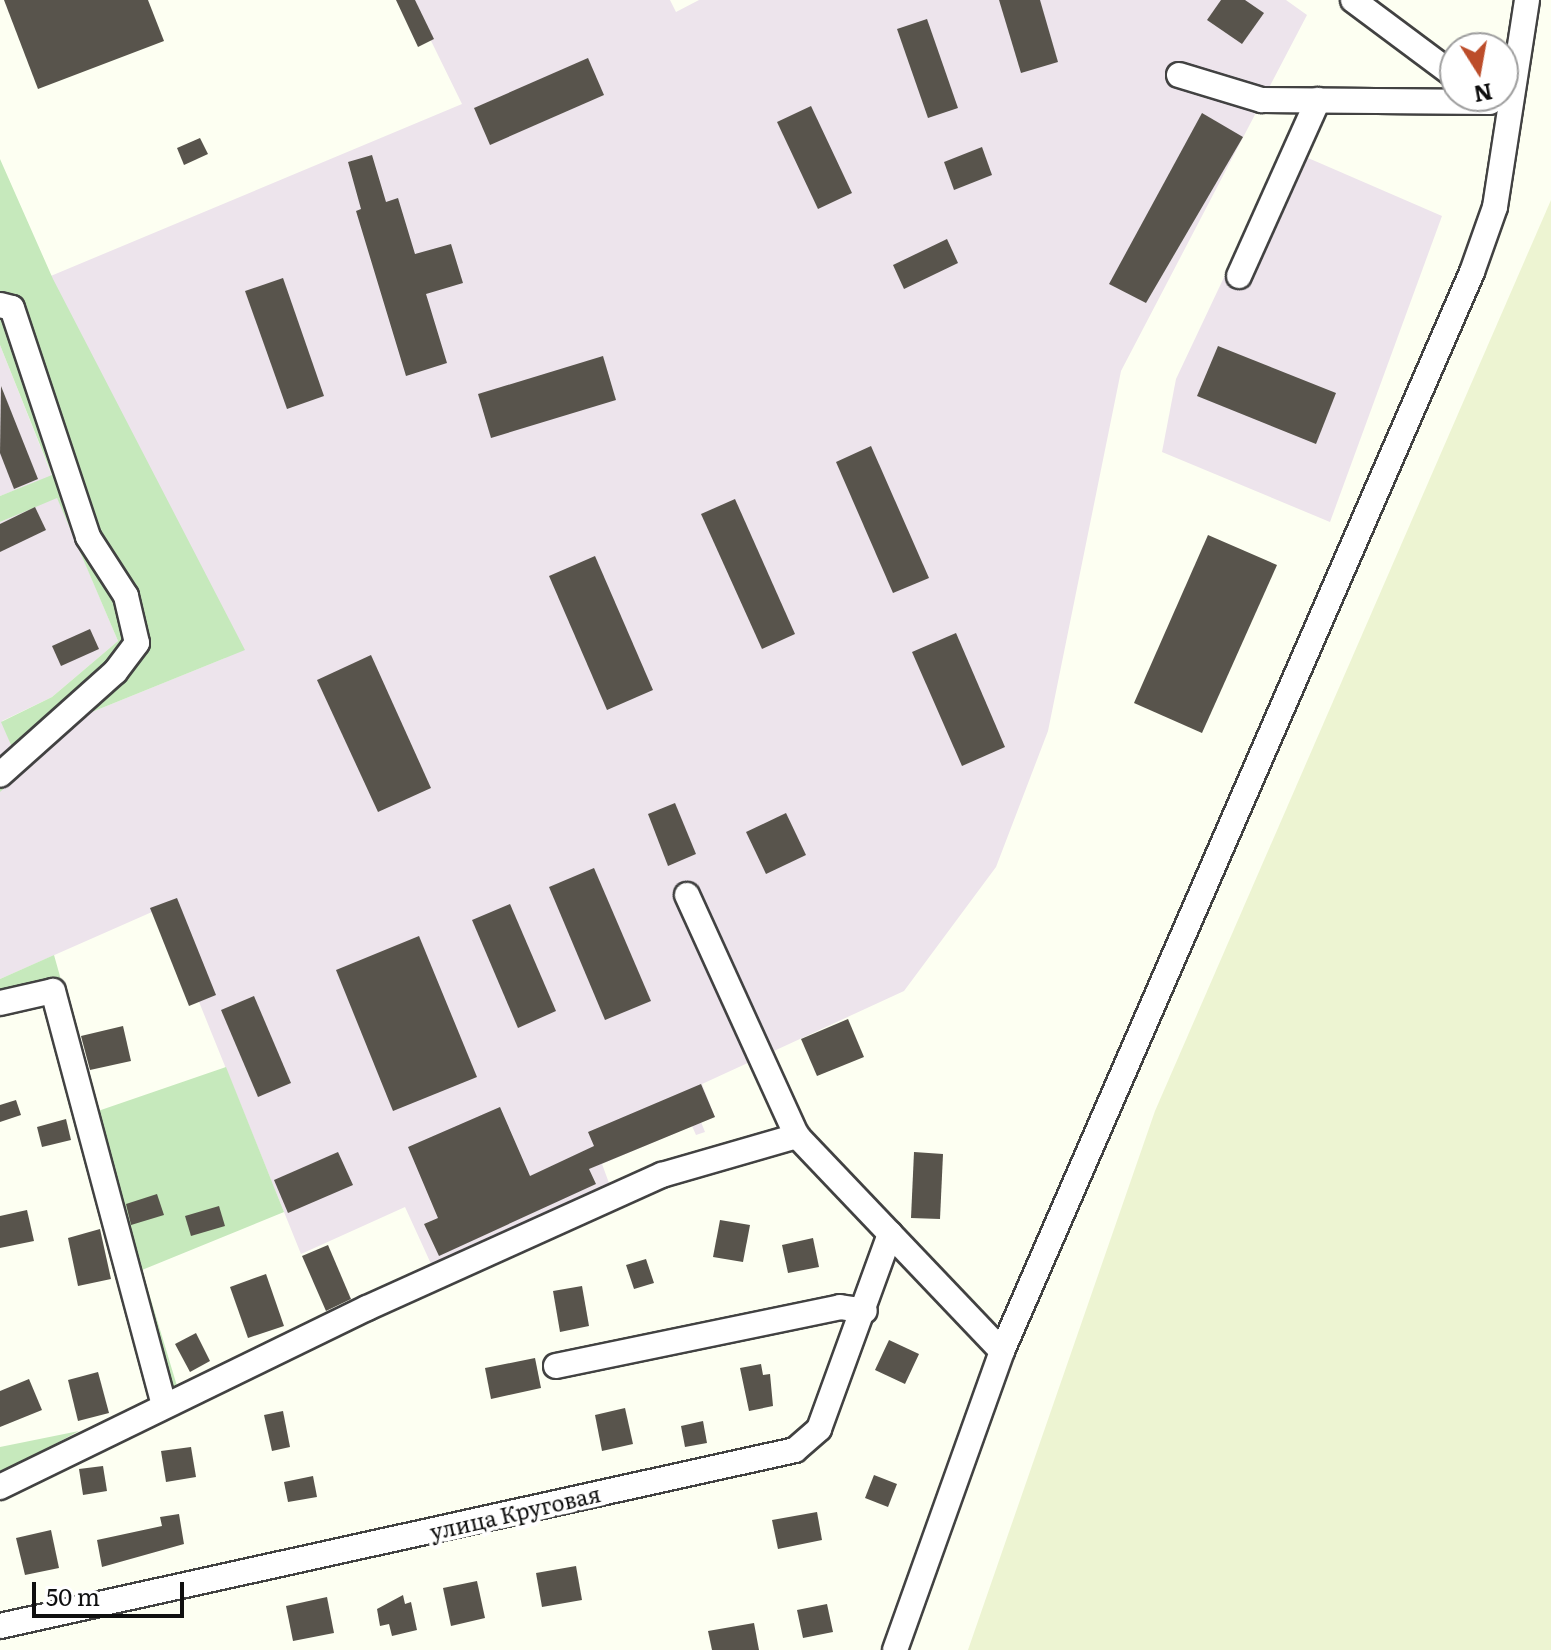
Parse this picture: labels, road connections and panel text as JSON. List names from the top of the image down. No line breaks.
{"streets":{"street":["улица Круговая"]},"scale_bar":"50 m","north":"bottom"}
